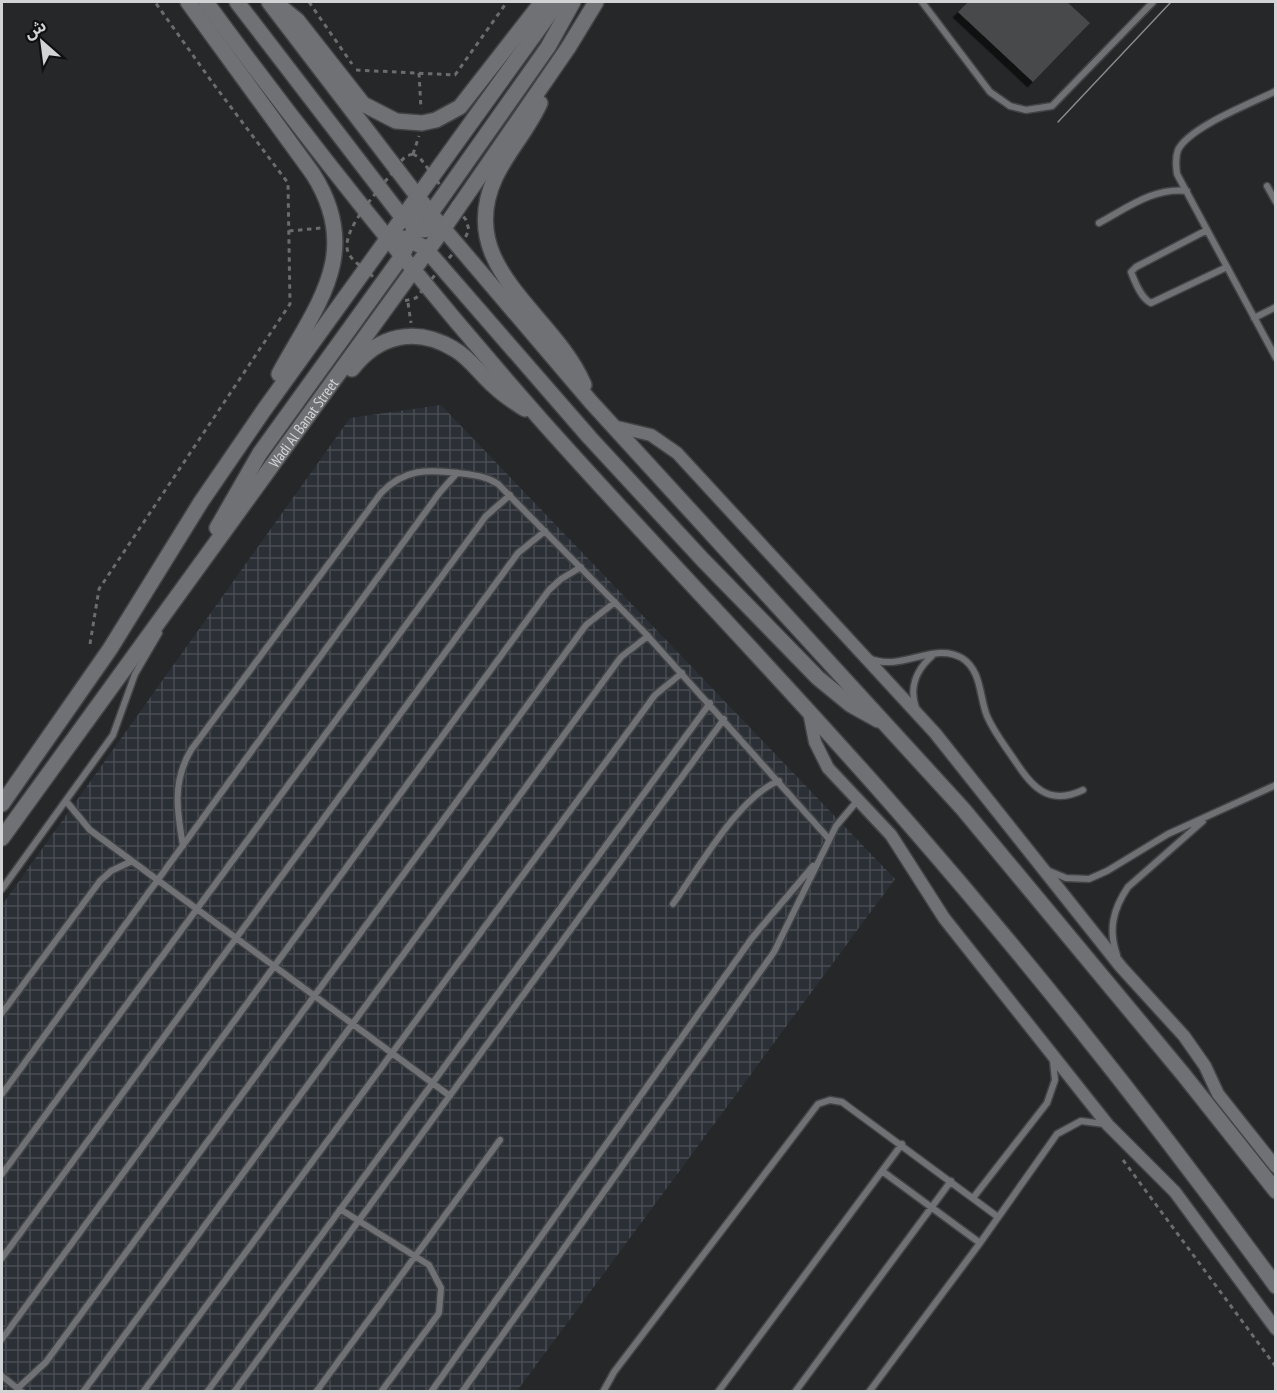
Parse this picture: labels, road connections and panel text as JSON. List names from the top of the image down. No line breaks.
{"streets":{"main road":["Wadi Al Banat Street"]},"north":"top left"}
